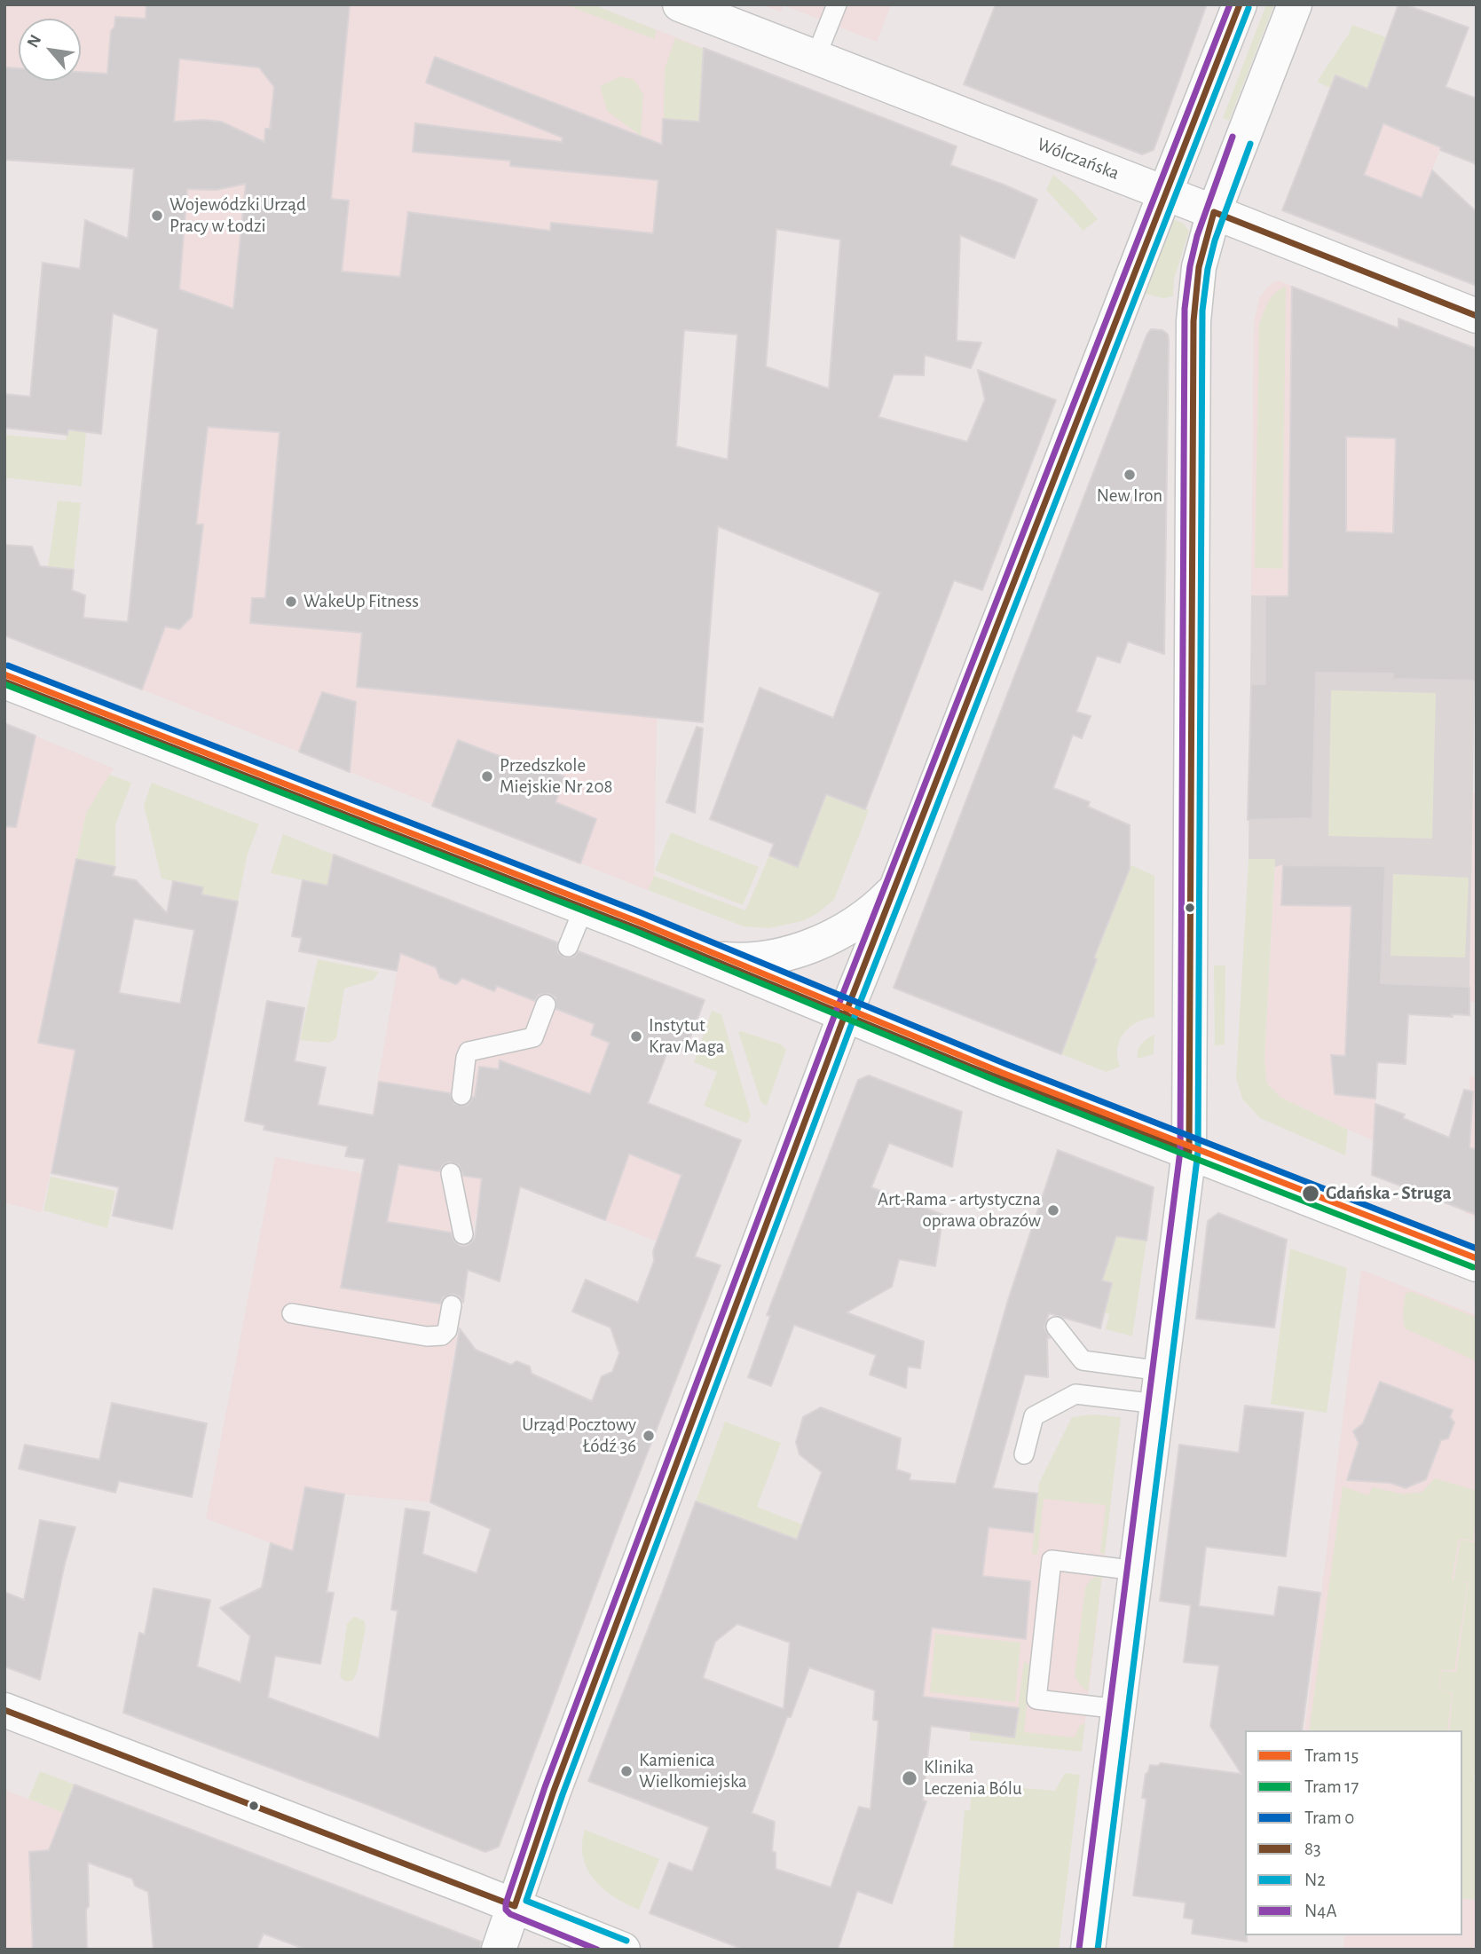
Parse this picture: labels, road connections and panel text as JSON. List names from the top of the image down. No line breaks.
{"streets":{"street":["Wólczańska"]},"places":["Wojewódzki Urząd Pracy w Łodzi","New Iron","WakeUp Fitness","Przedszkole Miejskie Nr 208","Instytut Krav Maga","Gdańska - Struga","Art-Rama - artystyczna oprawa obrazów","Urząd Pocztowy Łódź 36","Kamienica Wielkomiejska","Klinika Leczenia Bólu"],"lines":["transit line 83","transit line N4A","transit line N2","tram line 0","tram line 15","tram line 17"],"legend":["Tram 15","Tram 17","Tram 0","83","N2","N4A"],"north":"top left"}
